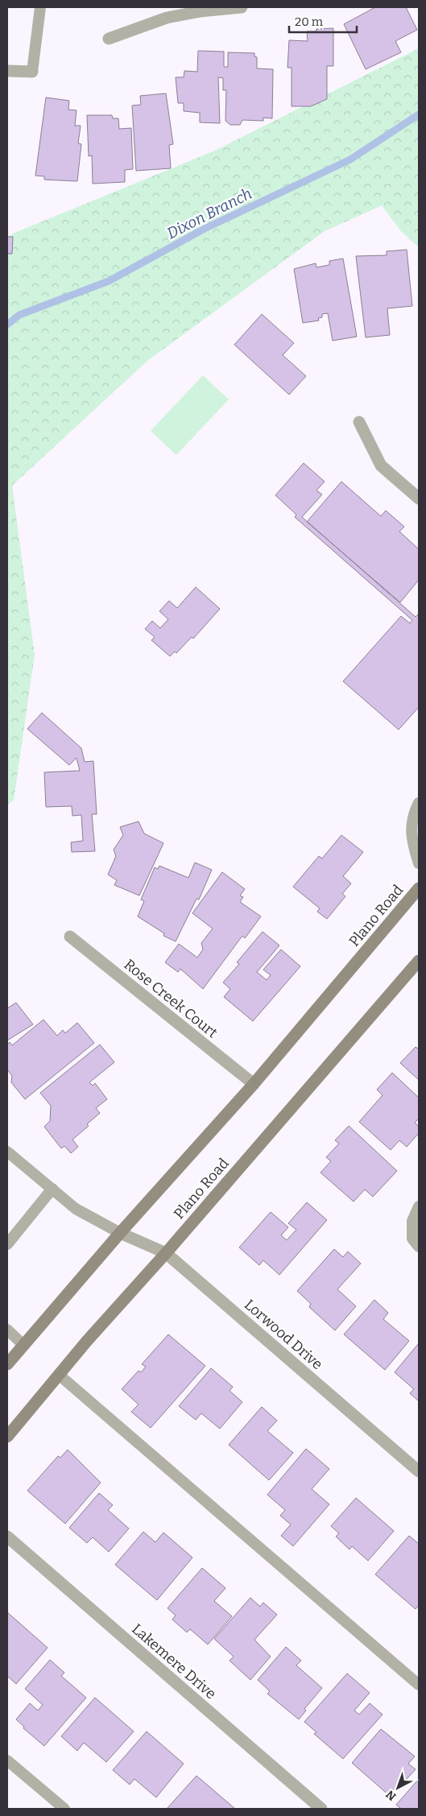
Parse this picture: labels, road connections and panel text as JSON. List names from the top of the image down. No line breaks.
{"streets":{"main road":["Plano Road"],"street":["Rose Creek Court","Lorwood Drive","Lakemere Drive"]},"crossings":[["Plano Road","Rose Creek Court"],["Plano Road","Lorwood Drive"]],"water":["Dixon Branch"],"scale_bar":"20 m","north":"bottom left"}
